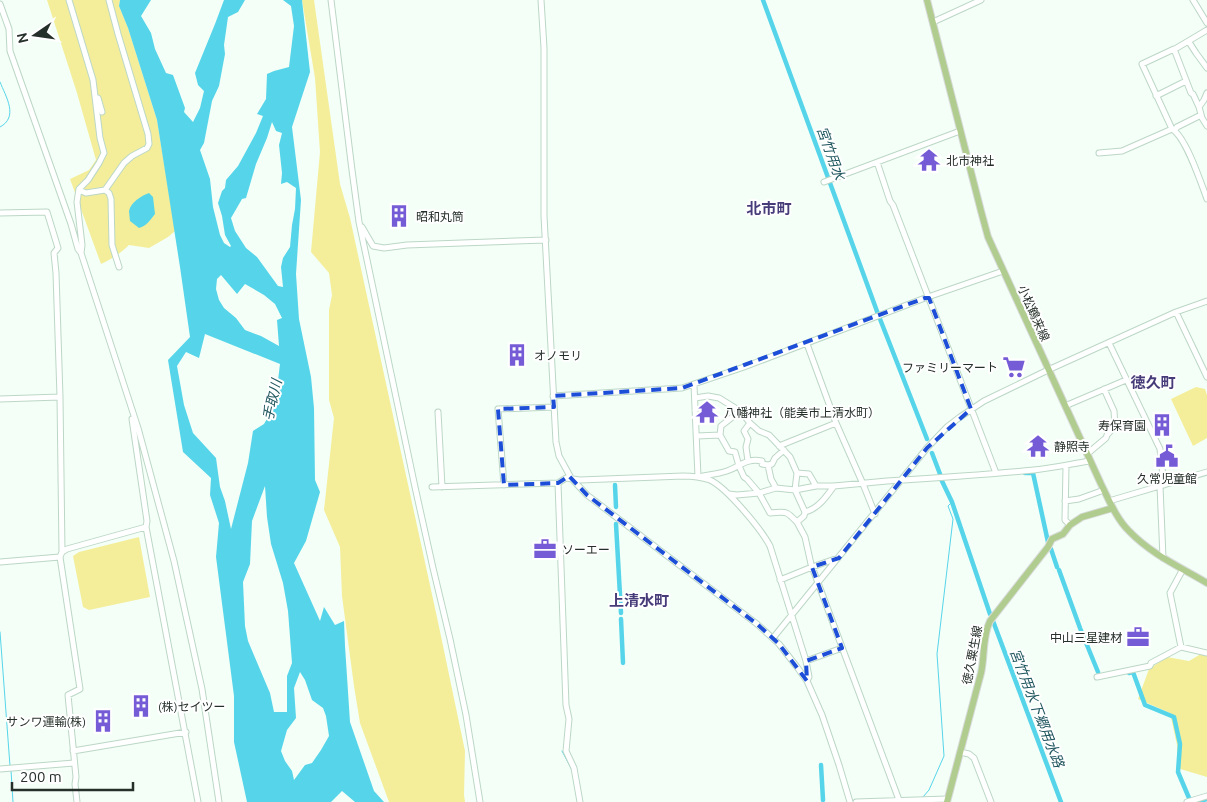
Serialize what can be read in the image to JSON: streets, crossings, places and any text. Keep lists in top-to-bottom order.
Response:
{
  "streets": {
    "main road": ["小松鶴来線", "徳久粟生線"]
  },
  "crossings": [
    ["小松鶴来線", "徳久粟生線"]
  ],
  "districts": ["北市町", "徳久町", "上清水町"],
  "water": ["宮竹用水", "手取川", "宮竹用水下郷用水路"],
  "places": {
    "temple": ["北市神社", "八幡神社（能美市上清水町）", "静照寺"],
    "building": [
      "昭和丸筒",
      "オノモリ",
      "寿保育園",
      "(株)セイツー",
      "サンワ運輸(株)"
    ],
    "supermarket": ["ファミリーマート"],
    "public building": ["久常児童館"],
    "office": ["ソーエー", "中山三星建材"]
  },
  "scale_bar": "200 m",
  "north": "left"
}
